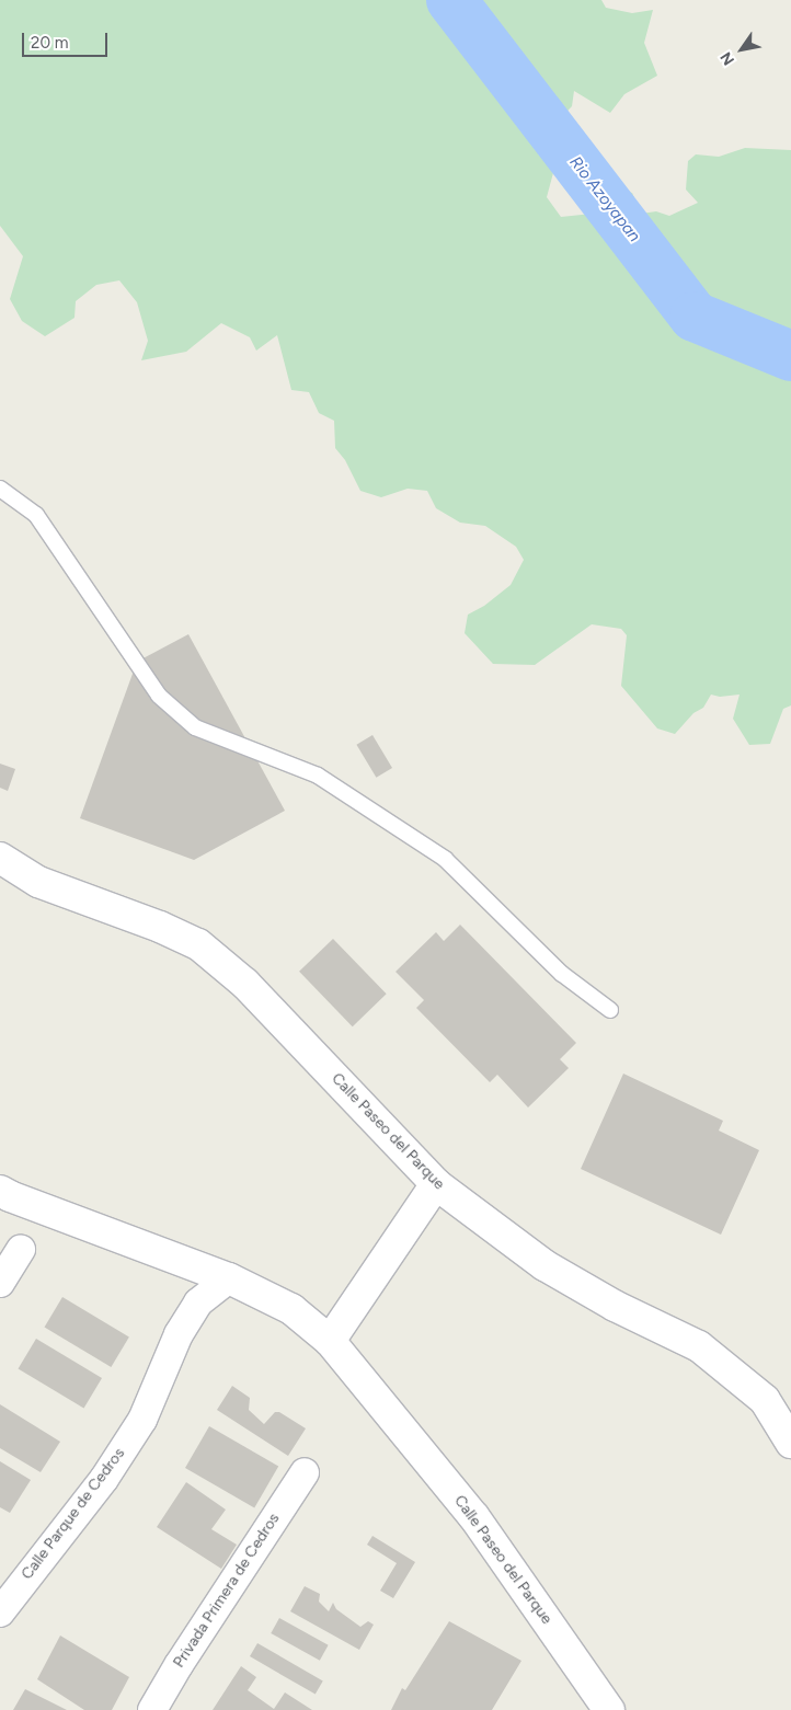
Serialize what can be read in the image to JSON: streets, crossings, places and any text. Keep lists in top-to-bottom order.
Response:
{
  "streets": {
    "street": ["Calle Paseo del Parque", "Calle Parque de Cedros", "Privada Primera de Cedros"]
  },
  "crossings": [
    ["Calle Paseo del Parque", "Calle Parque de Cedros"]
  ],
  "water": ["Rio Azoyapan"],
  "scale_bar": "20 m",
  "north": "bottom left"
}
